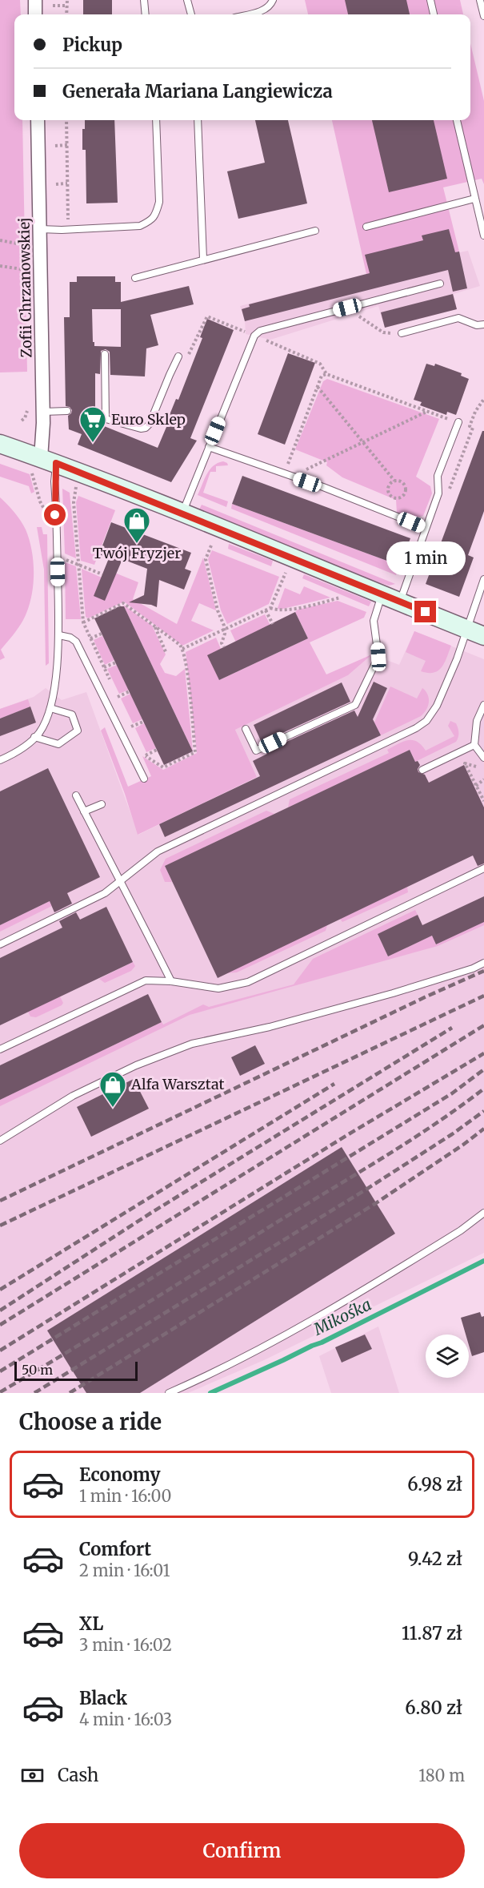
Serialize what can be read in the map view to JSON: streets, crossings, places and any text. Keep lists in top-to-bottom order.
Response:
{
  "streets": {
    "street": ["Zofii Chrzanowskiej"]
  },
  "water": ["Mikośka"],
  "places": {
    "supermarket": ["Euro Sklep"],
    "shop": ["Twój Fryzjer", "Alfa Warsztat"]
  },
  "scale_bar": "50 m",
  "page": {
    "banner": ["Pickup", "Generała Mariana Langiewicza"],
    "bubble": "1 min",
    "scale": "50 m",
    "heading": "Choose a ride",
    "list": [
      {
        "name": "Economy",
        "note": "1 min · 16:00",
        "value": "6.98 zł"
      },
      {
        "name": "Comfort",
        "note": "2 min · 16:01",
        "value": "9.42 zł"
      },
      {
        "name": "XL",
        "note": "3 min · 16:02",
        "value": "11.87 zł"
      },
      {
        "name": "Black",
        "note": "4 min · 16:03",
        "value": "6.80 zł"
      }
    ],
    "pay": ["Cash", "180 m"],
    "buttons": "Confirm"
  }
}
